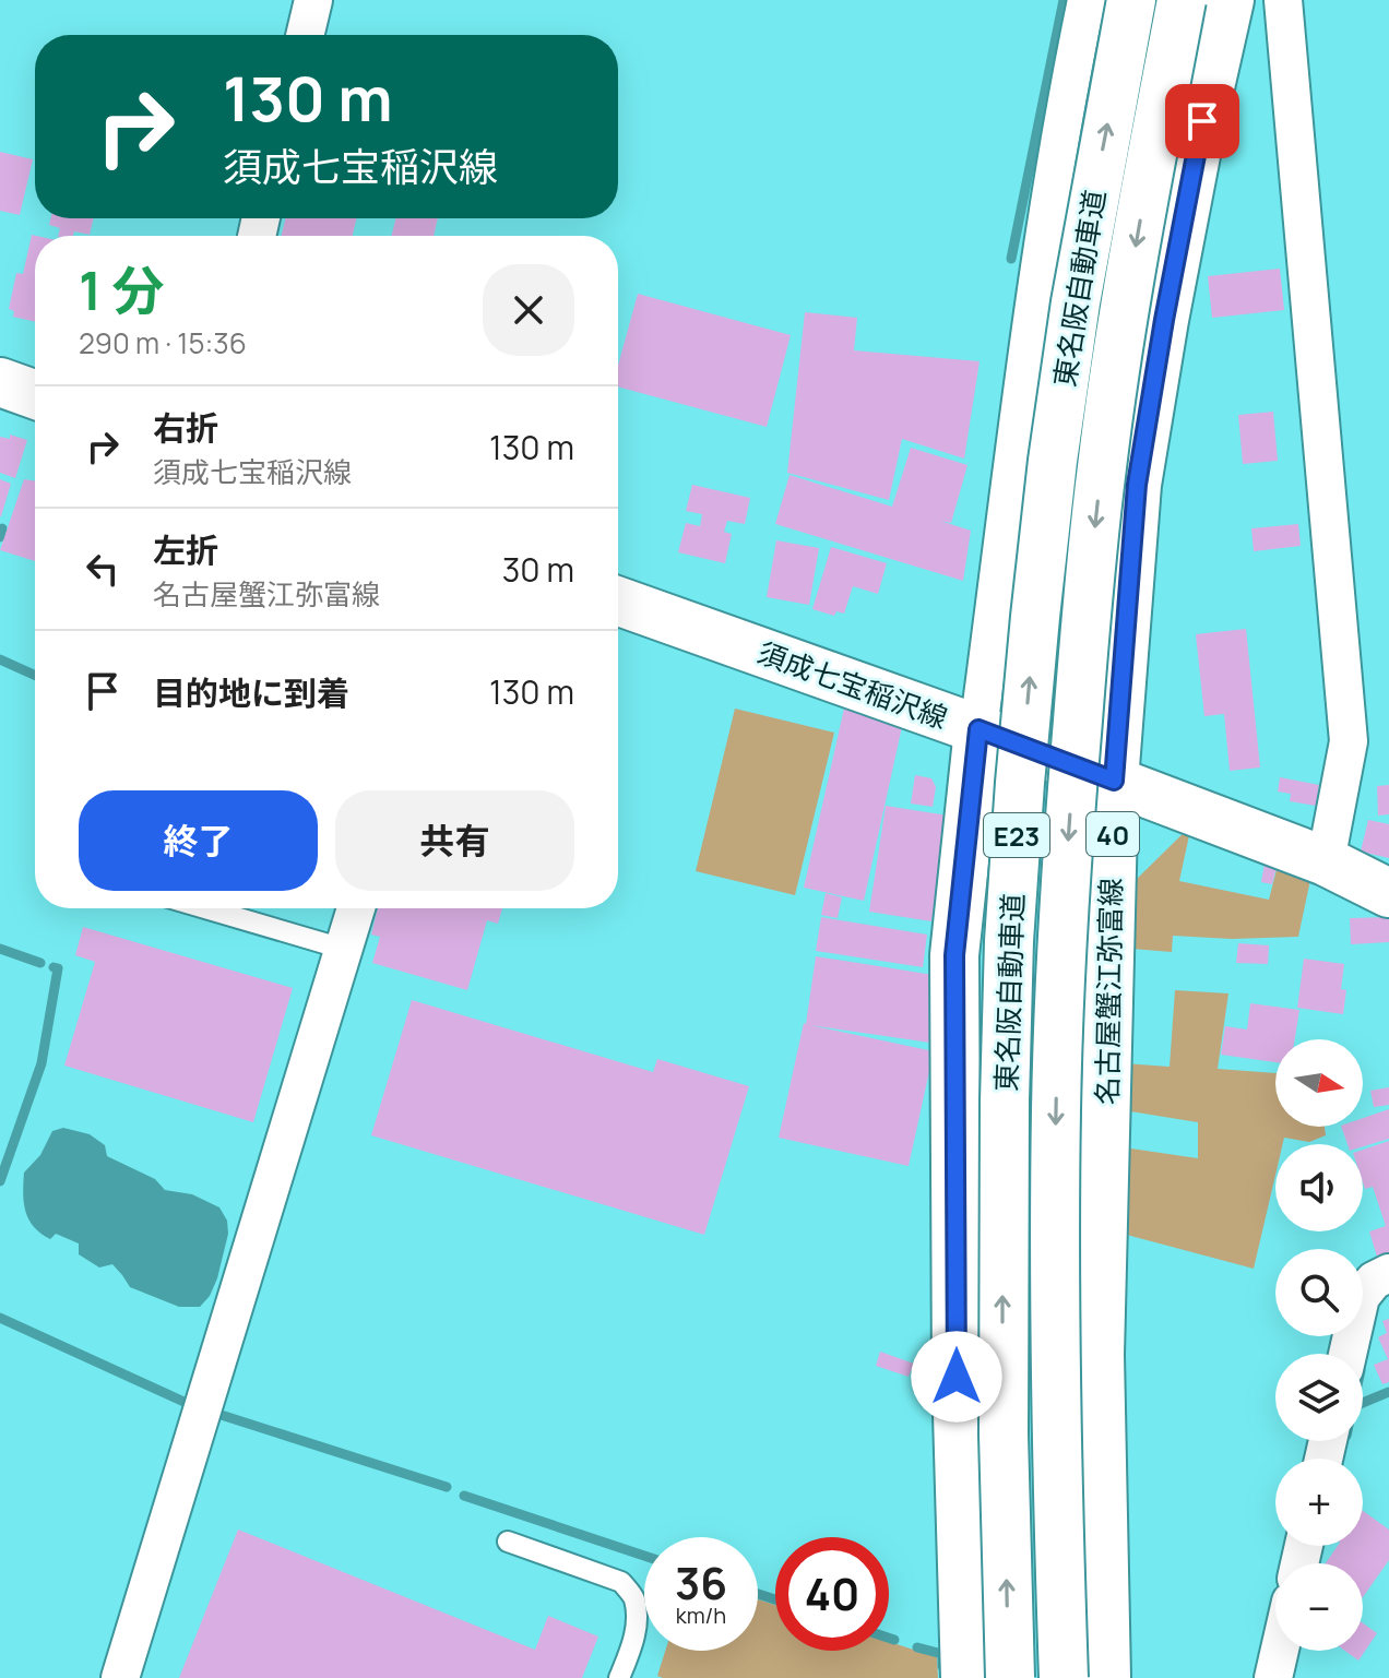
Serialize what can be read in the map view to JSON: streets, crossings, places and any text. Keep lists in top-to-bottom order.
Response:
{
  "streets": {
    "main road": [
      "東名阪自動車道",
      "須成七宝稲沢線",
      "40",
      "E23",
      "名古屋蟹江弥富線"
    ]
  },
  "crossings": [
    ["須成七宝稲沢線", "名古屋蟹江弥富線"]
  ],
  "north": "right",
  "page": {
    "turn": ["130 m", "須成七宝稲沢線"],
    "heading": ["1 分", "290 m · 15:36"],
    "list": [
      {
        "name": "右折",
        "note": "須成七宝稲沢線",
        "value": "130 m"
      },
      {
        "name": "左折",
        "note": "名古屋蟹江弥富線",
        "value": "30 m"
      },
      {
        "name": "目的地に到着",
        "value": "130 m"
      }
    ],
    "buttons": ["終了", "共有"],
    "map_buttons": ["+", "−"],
    "speed": "36 km/h",
    "limit": "40"
  }
}
